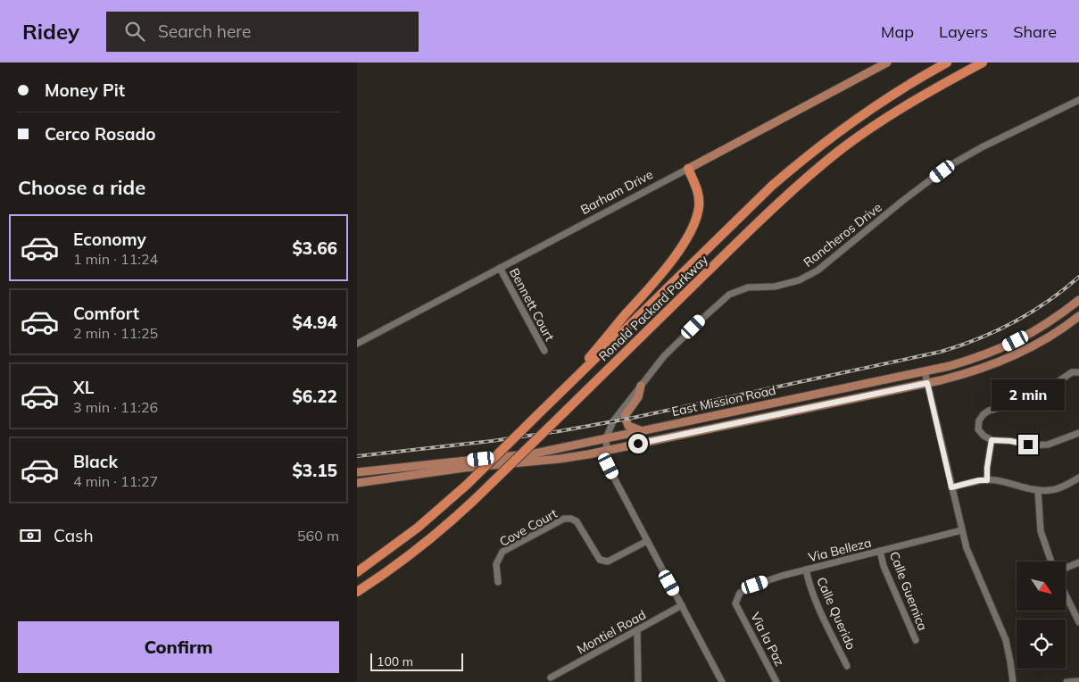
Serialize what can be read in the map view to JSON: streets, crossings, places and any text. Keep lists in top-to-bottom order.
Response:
{
  "streets": {
    "highway": ["Ronald Packard Parkway"],
    "main road": ["Barham Drive", "East Mission Road"],
    "street": [
      "Rancheros Drive",
      "Bennett Court",
      "Cove Court",
      "Via Belleza",
      "Calle Guernica",
      "Calle Querido",
      "Montiel Road",
      "Via la Paz"
    ]
  },
  "crossings": [
    ["Barham Drive", "Bennett Court"],
    ["Rancheros Drive", "East Mission Road"],
    ["Via Belleza", "Calle Guernica"],
    ["Via Belleza", "Calle Querido"],
    ["Via Belleza", "Via la Paz"]
  ],
  "scale_bar": "100 m",
  "north": "bottom right",
  "page": {
    "header": "Ridey",
    "search": "Search here",
    "nav": ["Map", "Layers", "Share"],
    "banner": ["Money Pit", "Cerco Rosado"],
    "heading": "Choose a ride",
    "list": [
      {
        "name": "Economy",
        "note": "1 min · 11:24",
        "value": "$3.66"
      },
      {
        "name": "Comfort",
        "note": "2 min · 11:25",
        "value": "$4.94"
      },
      {
        "name": "XL",
        "note": "3 min · 11:26",
        "value": "$6.22"
      },
      {
        "name": "Black",
        "note": "4 min · 11:27",
        "value": "$3.15"
      }
    ],
    "bubble": "2 min",
    "pay": ["Cash", "560 m"],
    "buttons": "Confirm",
    "scale": "100 m"
  }
}
